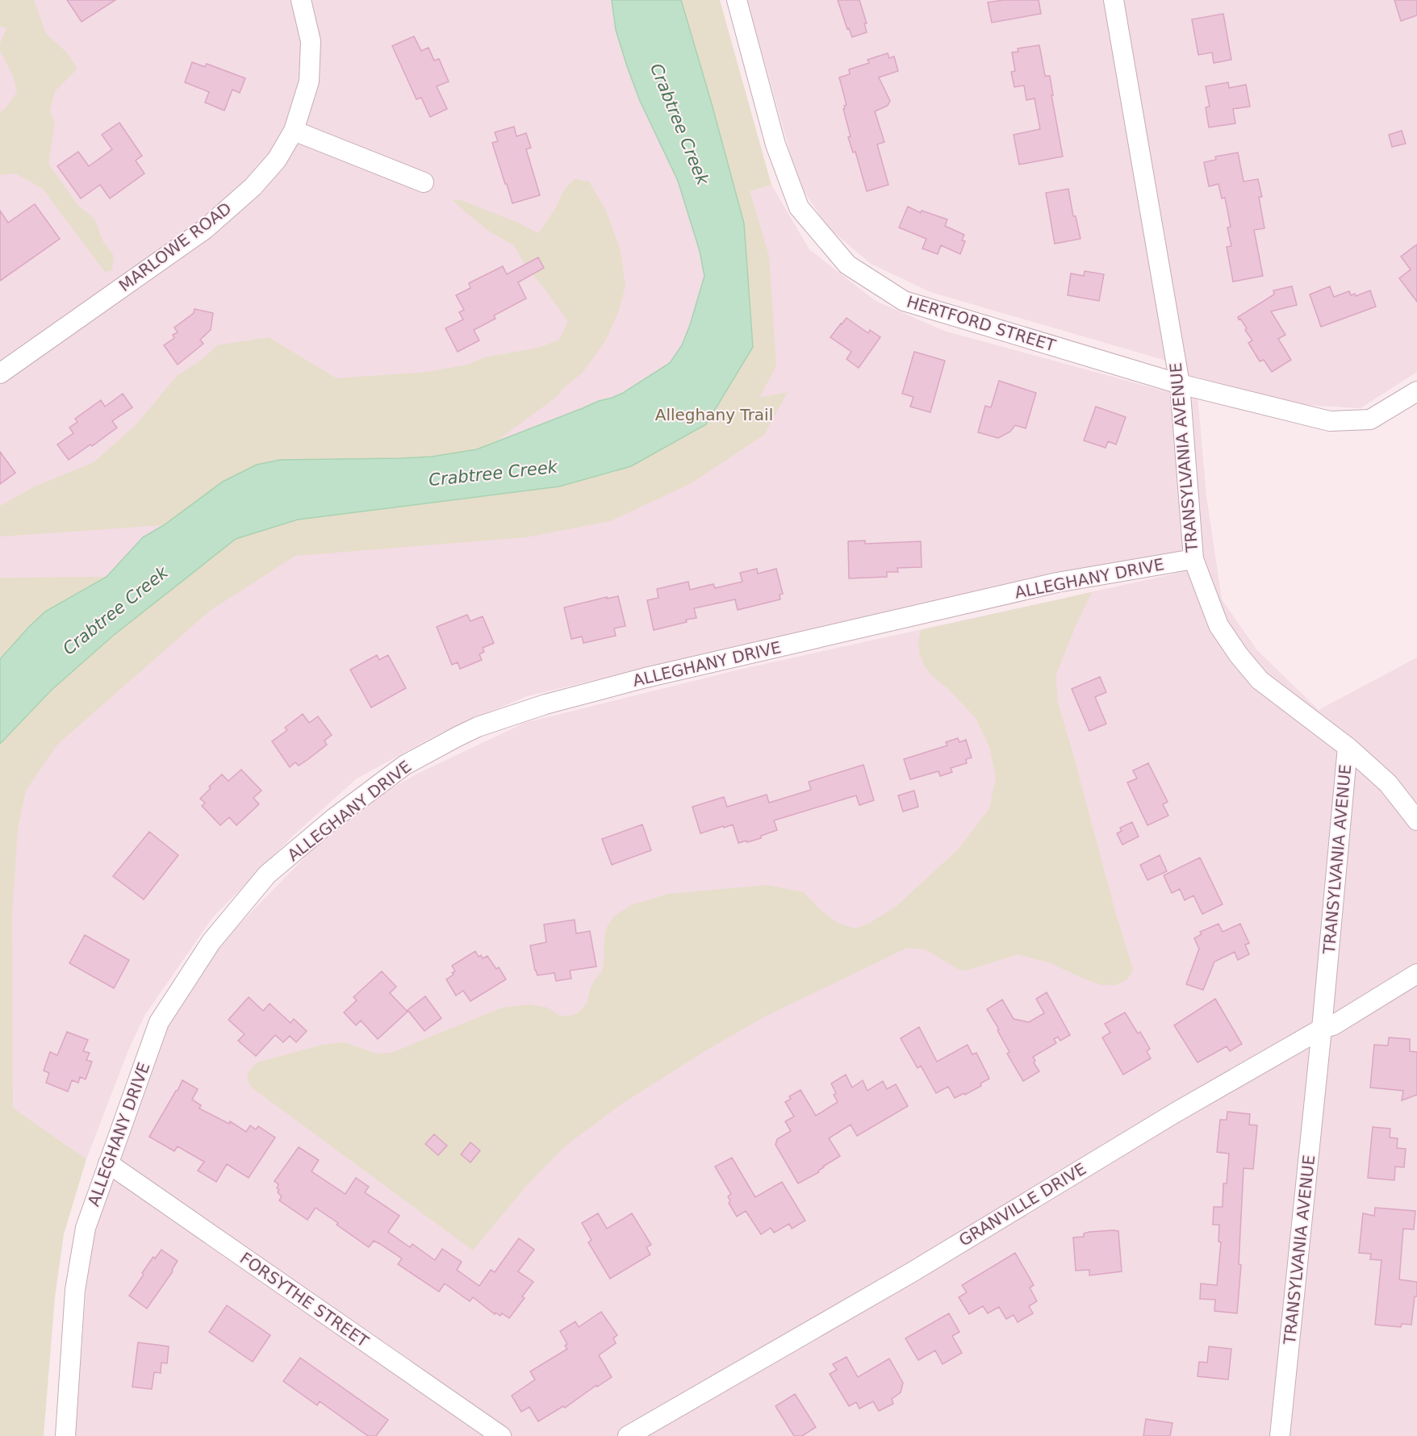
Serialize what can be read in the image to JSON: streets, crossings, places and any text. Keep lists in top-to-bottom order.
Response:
{
  "streets": {
    "street": [
      "MARLOWE ROAD",
      "HERTFORD STREET",
      "TRANSYLVANIA AVENUE",
      "ALLEGHANY DRIVE",
      "GRANVILLE DRIVE",
      "FORSYTHE STREET"
    ]
  },
  "crossings": [
    ["HERTFORD STREET", "TRANSYLVANIA AVENUE"],
    ["TRANSYLVANIA AVENUE", "ALLEGHANY DRIVE"],
    ["TRANSYLVANIA AVENUE", "GRANVILLE DRIVE"],
    ["ALLEGHANY DRIVE", "FORSYTHE STREET"]
  ],
  "water": ["Crabtree Creek"],
  "parks": ["Alleghany Trail"]
}
